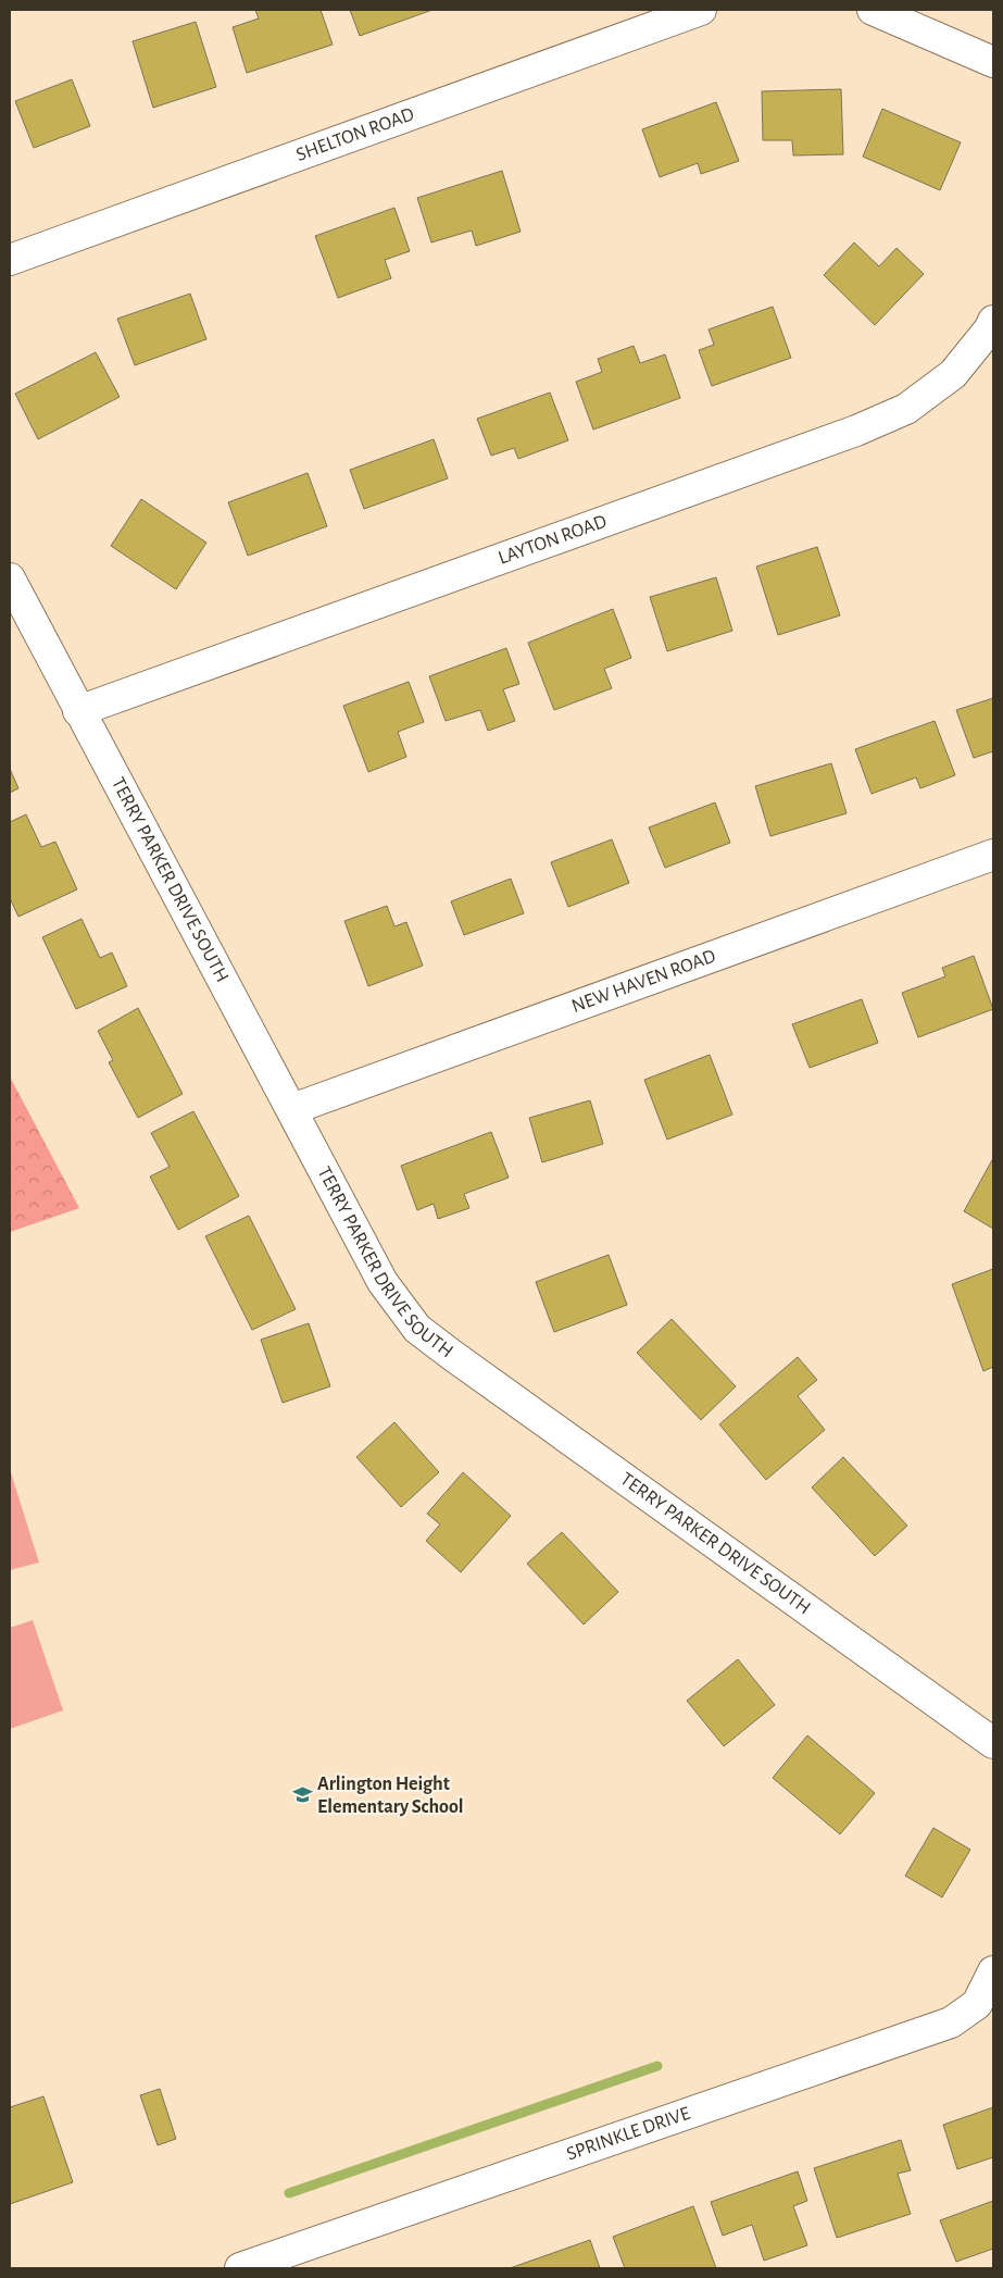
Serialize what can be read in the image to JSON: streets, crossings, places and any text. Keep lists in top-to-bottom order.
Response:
{
  "streets": {
    "street": [
      "SHELTON ROAD",
      "LAYTON ROAD",
      "TERRY PARKER DRIVE SOUTH",
      "NEW HAVEN ROAD",
      "SPRINKLE DRIVE"
    ]
  },
  "crossings": [
    ["LAYTON ROAD", "TERRY PARKER DRIVE SOUTH"],
    ["TERRY PARKER DRIVE SOUTH", "NEW HAVEN ROAD"]
  ],
  "places": {
    "school or university": ["Arlington Height Elementary School"]
  }
}
